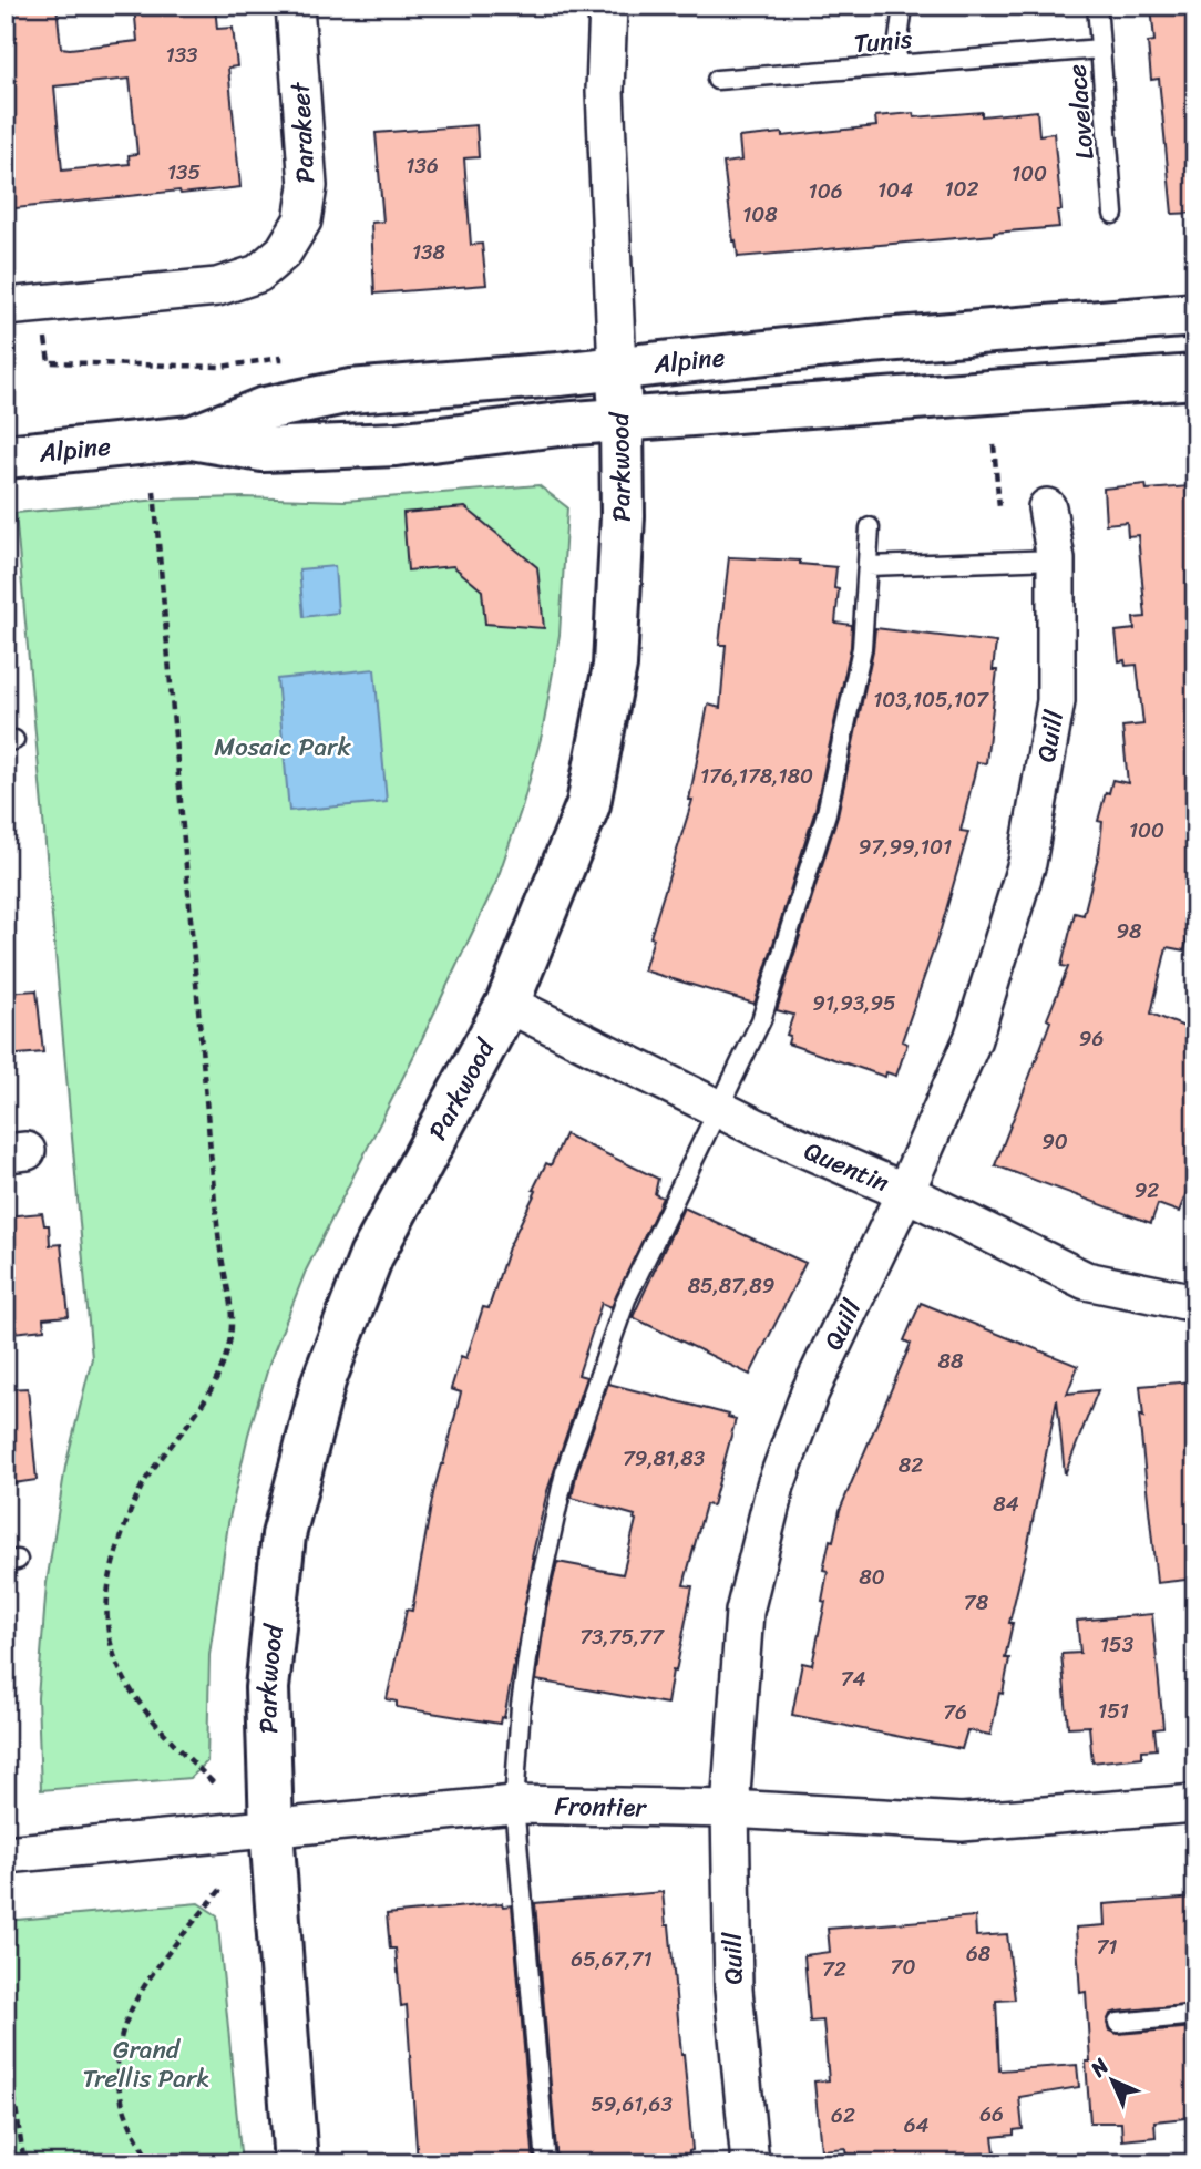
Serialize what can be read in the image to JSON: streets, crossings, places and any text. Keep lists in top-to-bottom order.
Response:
{
  "streets": {
    "street": [
      "Parakeet",
      "Alpine",
      "Parkwood",
      "Quill",
      "Quentin",
      "Frontier"
    ],
    "lane": ["Tunis", "Lovelace"]
  },
  "crossings": [
    ["Tunis", "Lovelace"],
    ["Alpine", "Parkwood"],
    ["Parkwood", "Quentin"],
    ["Parkwood", "Frontier"],
    ["Quill", "Quentin"],
    ["Quill", "Frontier"]
  ],
  "parks": ["Mosaic Park", "Grand Trellis Park"],
  "house_numbers": [
    "133",
    "136",
    "135",
    "100",
    "102",
    "104",
    "106",
    "108",
    "138",
    "103,105,107",
    "176,178,180",
    "100",
    "97,99,101",
    "98",
    "91,93,95",
    "96",
    "90",
    "92",
    "85,87,89",
    "88",
    "79,81,83",
    "82",
    "84",
    "80",
    "78",
    "73,75,77",
    "153",
    "74",
    "151",
    "76",
    "71",
    "68",
    "65,67,71",
    "70",
    "72",
    "59,61,63",
    "66",
    "62",
    "64"
  ],
  "north": "top left"
}
